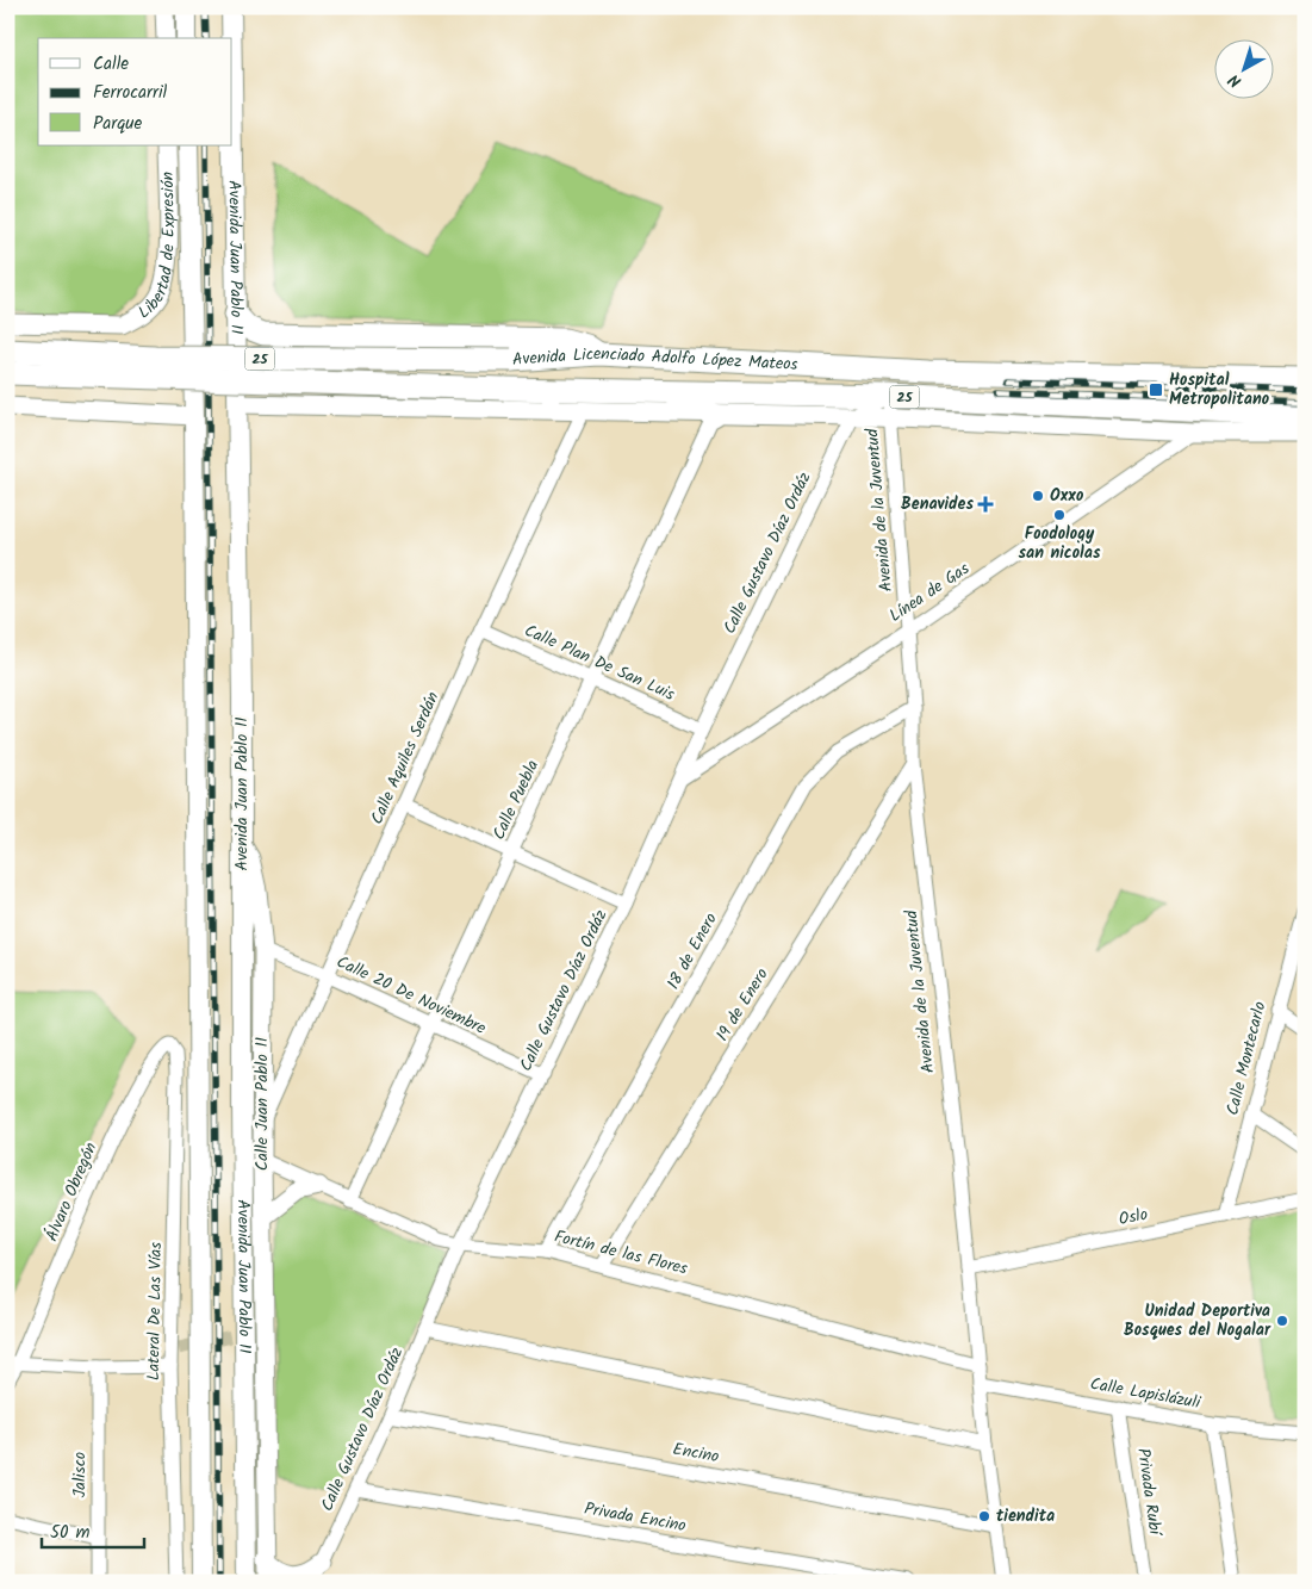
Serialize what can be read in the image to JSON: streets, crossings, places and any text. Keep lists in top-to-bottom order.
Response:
{
  "streets": {
    "main road": ["Avenida Juan Pablo II", "25", "Avenida Licenciado Adolfo López Mateos"],
    "street": [
      "Libertad de Expresión",
      "Avenida de la Juventud",
      "Calle Gustavo Díaz Ordáz",
      "Línea de Gas",
      "Calle Plan De San Luis",
      "Calle Aquiles Serdán",
      "Calle Puebla",
      "18 de Enero",
      "Calle 20 De Noviembre",
      "19 de Enero",
      "Calle Montecarlo",
      "Calle Juan Pablo II",
      "Álvaro Obregón",
      "Oslo",
      "Fortín de las Flores",
      "Lateral De Las Vías",
      "Calle Lapislázuli",
      "Encino",
      "Jalisco",
      "Privada Rubí",
      "Privada Encino"
    ]
  },
  "crossings": [
    ["Avenida Juan Pablo II", "Calle Juan Pablo II"],
    ["Avenida Licenciado Adolfo López Mateos", "Avenida de la Juventud"],
    ["Avenida de la Juventud", "Línea de Gas"],
    ["Avenida de la Juventud", "18 de Enero"],
    ["Avenida de la Juventud", "19 de Enero"],
    ["Avenida de la Juventud", "Oslo"],
    ["Avenida de la Juventud", "Fortín de las Flores"],
    ["Avenida de la Juventud", "Calle Lapislázuli"],
    ["Avenida de la Juventud", "Encino"],
    ["Calle Gustavo Díaz Ordáz", "Línea de Gas"],
    ["Calle Gustavo Díaz Ordáz", "Calle Plan De San Luis"],
    ["Calle Gustavo Díaz Ordáz", "Calle 20 De Noviembre"],
    ["Calle Gustavo Díaz Ordáz", "Fortín de las Flores"],
    ["Calle Gustavo Díaz Ordáz", "Encino"],
    ["Calle Gustavo Díaz Ordáz", "Privada Encino"],
    ["Calle Plan De San Luis", "Calle Aquiles Serdán"],
    ["Calle Plan De San Luis", "Calle Puebla"],
    ["Calle Aquiles Serdán", "Calle 20 De Noviembre"],
    ["Calle Aquiles Serdán", "Calle Juan Pablo II"],
    ["Calle Puebla", "Calle 20 De Noviembre"],
    ["Calle Puebla", "Fortín de las Flores"],
    ["18 de Enero", "Fortín de las Flores"],
    ["Calle 20 De Noviembre", "Calle Juan Pablo II"],
    ["19 de Enero", "Fortín de las Flores"],
    ["Calle Montecarlo", "Oslo"],
    ["Calle Juan Pablo II", "Fortín de las Flores"],
    ["Álvaro Obregón", "Lateral De Las Vías"],
    ["Calle Lapislázuli", "Privada Rubí"]
  ],
  "places": {
    "transit": ["Hospital Metropolitano"],
    "other": [
      "Oxxo",
      "Foodology san nicolas",
      "Unidad Deportiva Bosques del Nogalar",
      "tiendita"
    ],
    "health": ["Benavides"]
  },
  "legend": ["Calle", "Ferrocarril", "Parque"],
  "scale_bar": "50 m",
  "north": "bottom left"
}
